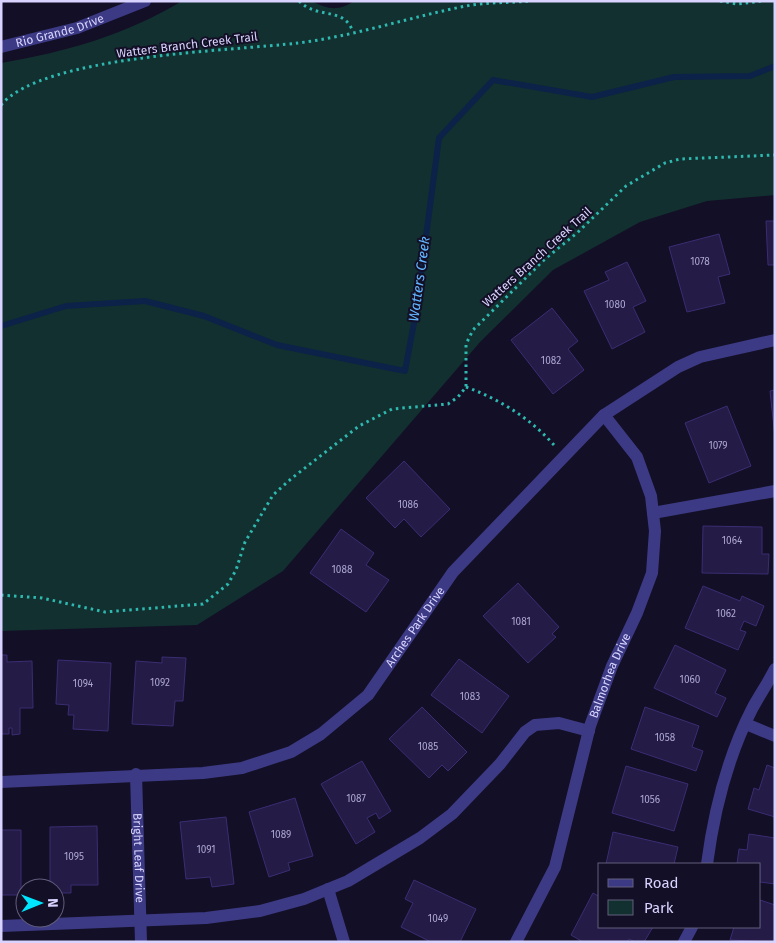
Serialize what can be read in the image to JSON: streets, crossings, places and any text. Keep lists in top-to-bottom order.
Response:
{
  "streets": {
    "street": [
      "Rio Grande Drive",
      "Arches Park Drive",
      "Balmorhea Drive",
      "Bright Leaf Drive"
    ],
    "path": ["Watters Branch Creek Trail"]
  },
  "crossings": [
    ["Arches Park Drive", "Balmorhea Drive"],
    ["Arches Park Drive", "Bright Leaf Drive"]
  ],
  "water": ["Watters Creek"],
  "house_numbers": [
    "1078",
    "1080",
    "1082",
    "1079",
    "1086",
    "1064",
    "1088",
    "1062",
    "1081",
    "1060",
    "1092",
    "1094",
    "1083",
    "1058",
    "1085",
    "1087",
    "1056",
    "1089",
    "1091",
    "1095",
    "1049"
  ],
  "legend": ["Road", "Park"],
  "north": "right"
}
